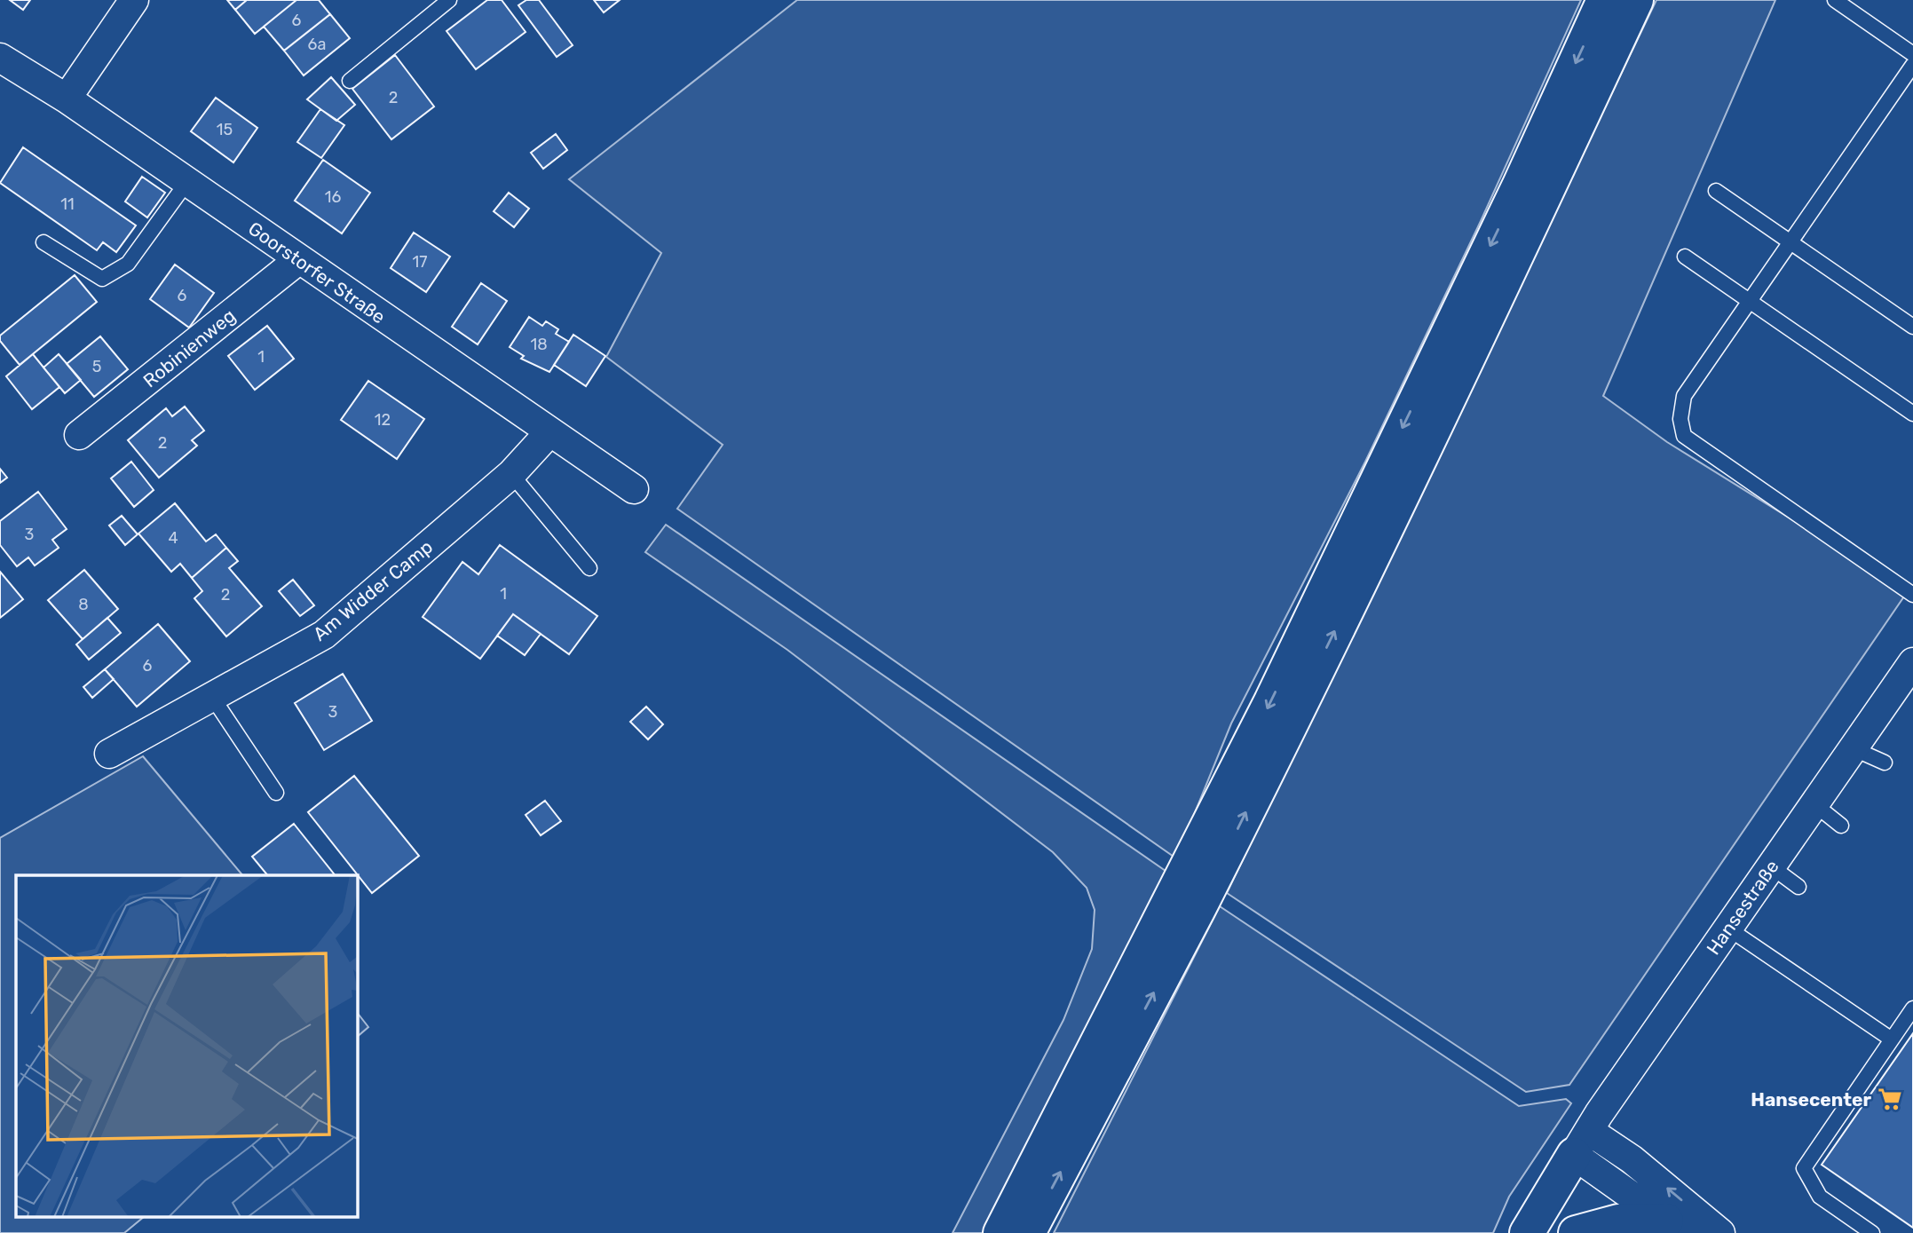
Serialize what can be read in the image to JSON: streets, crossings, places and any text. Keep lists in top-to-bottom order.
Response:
{
  "streets": {
    "street": [
      "Goorstorfer Straße",
      "Robinienweg",
      "Am Widder Camp",
      "Hansestraße"
    ]
  },
  "crossings": [
    ["Goorstorfer Straße", "Robinienweg"],
    ["Goorstorfer Straße", "Am Widder Camp"]
  ],
  "places": {
    "supermarket": ["Hansecenter"]
  },
  "house_numbers": [
    "6",
    "6a",
    "2",
    "15",
    "16",
    "11",
    "17",
    "6",
    "18",
    "1",
    "5",
    "12",
    "2",
    "3",
    "4",
    "1",
    "2",
    "8",
    "6",
    "3"
  ]
}
